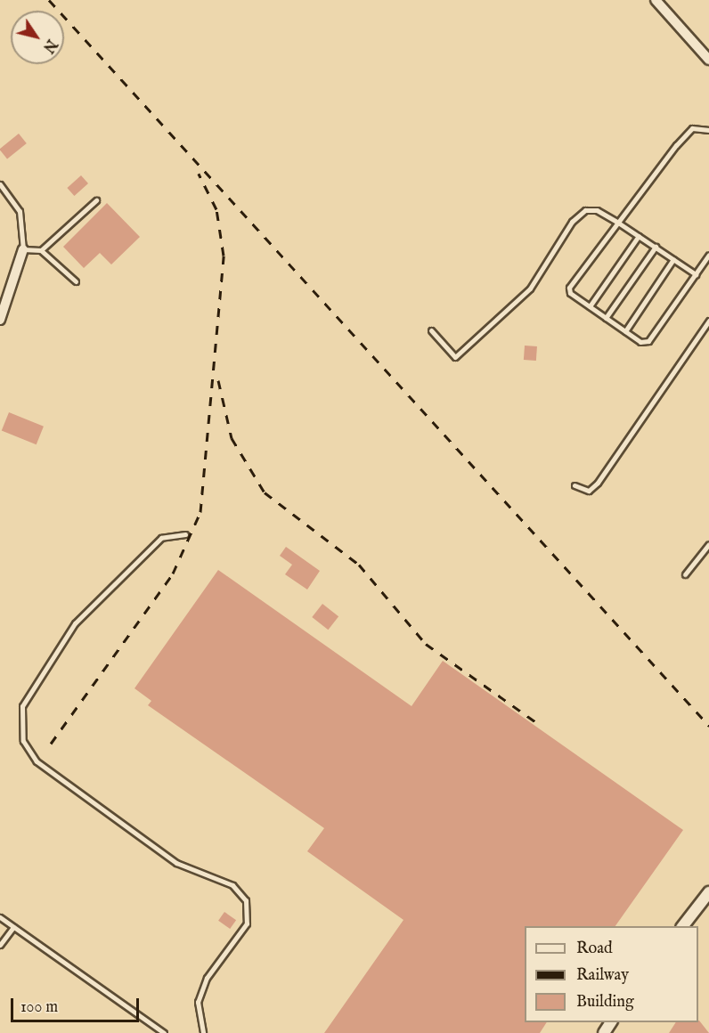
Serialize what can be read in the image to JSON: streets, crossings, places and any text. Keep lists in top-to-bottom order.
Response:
{
  "legend": ["Road", "Railway", "Building"],
  "scale_bar": "100 m",
  "north": "bottom right"
}
